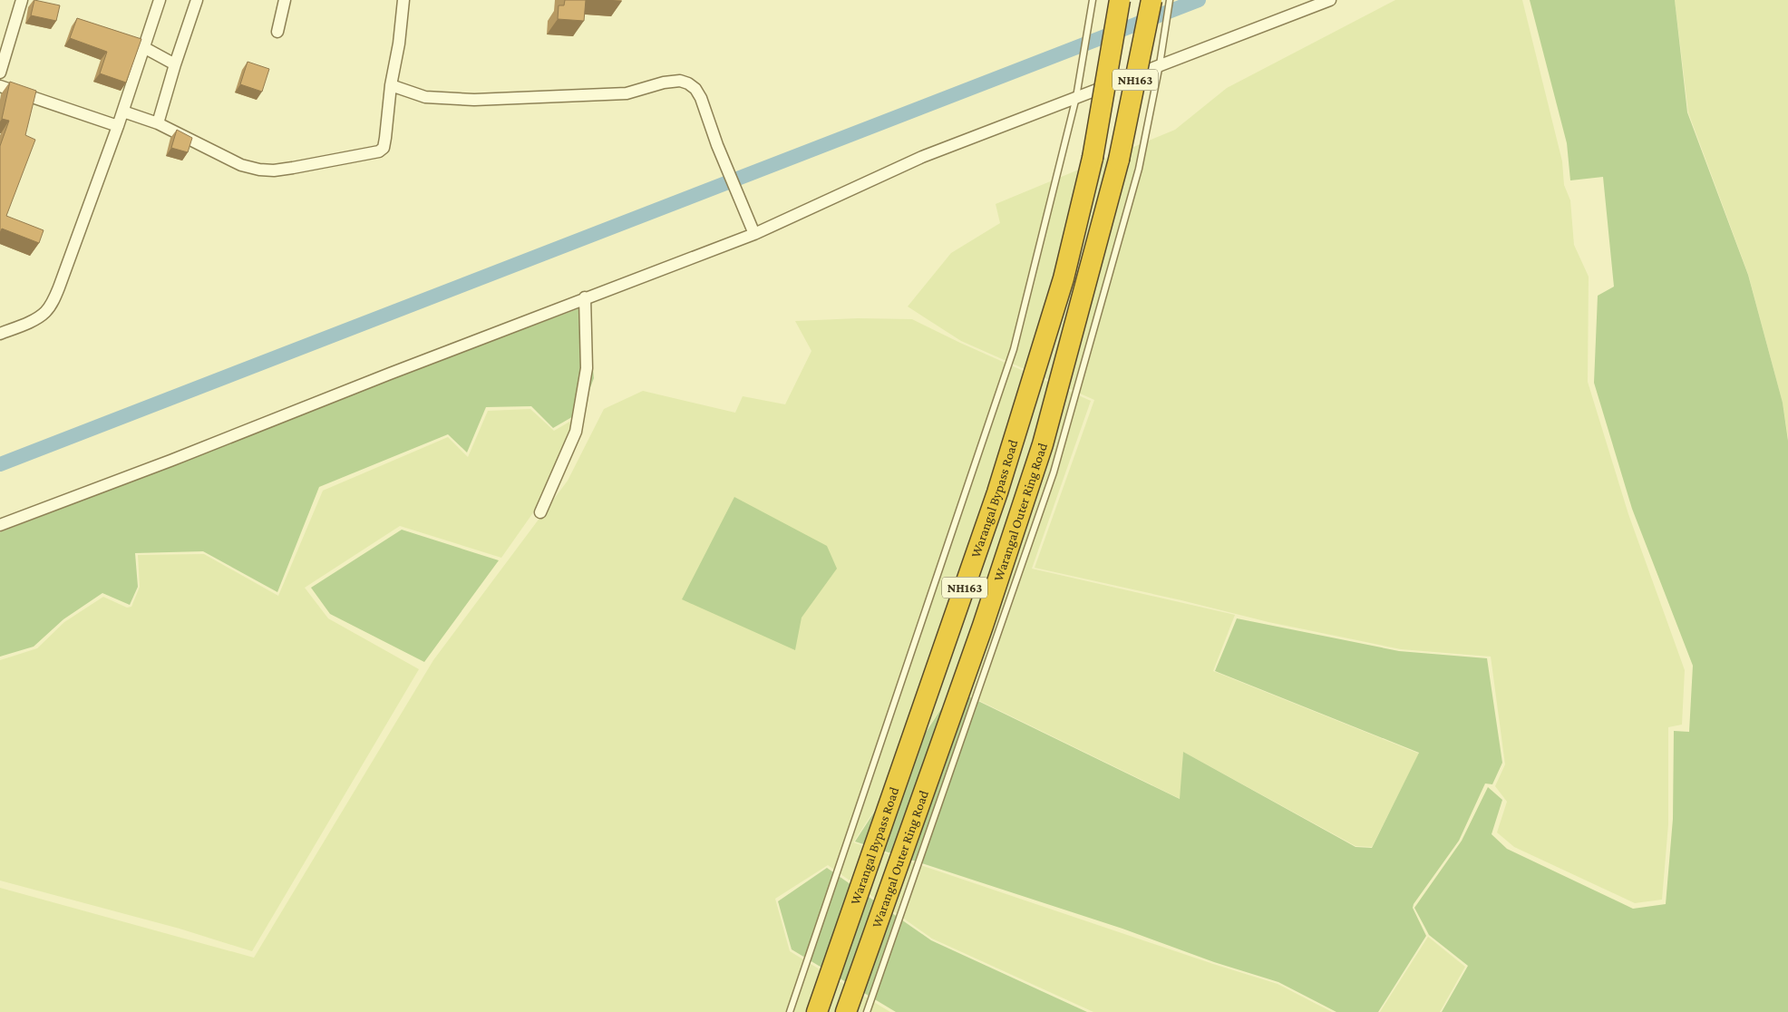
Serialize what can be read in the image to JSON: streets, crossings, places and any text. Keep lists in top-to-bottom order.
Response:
{
  "streets": {
    "highway": ["NH163", "Warangal Bypass Road", "Warangal Outer Ring Road"]
  }
}
